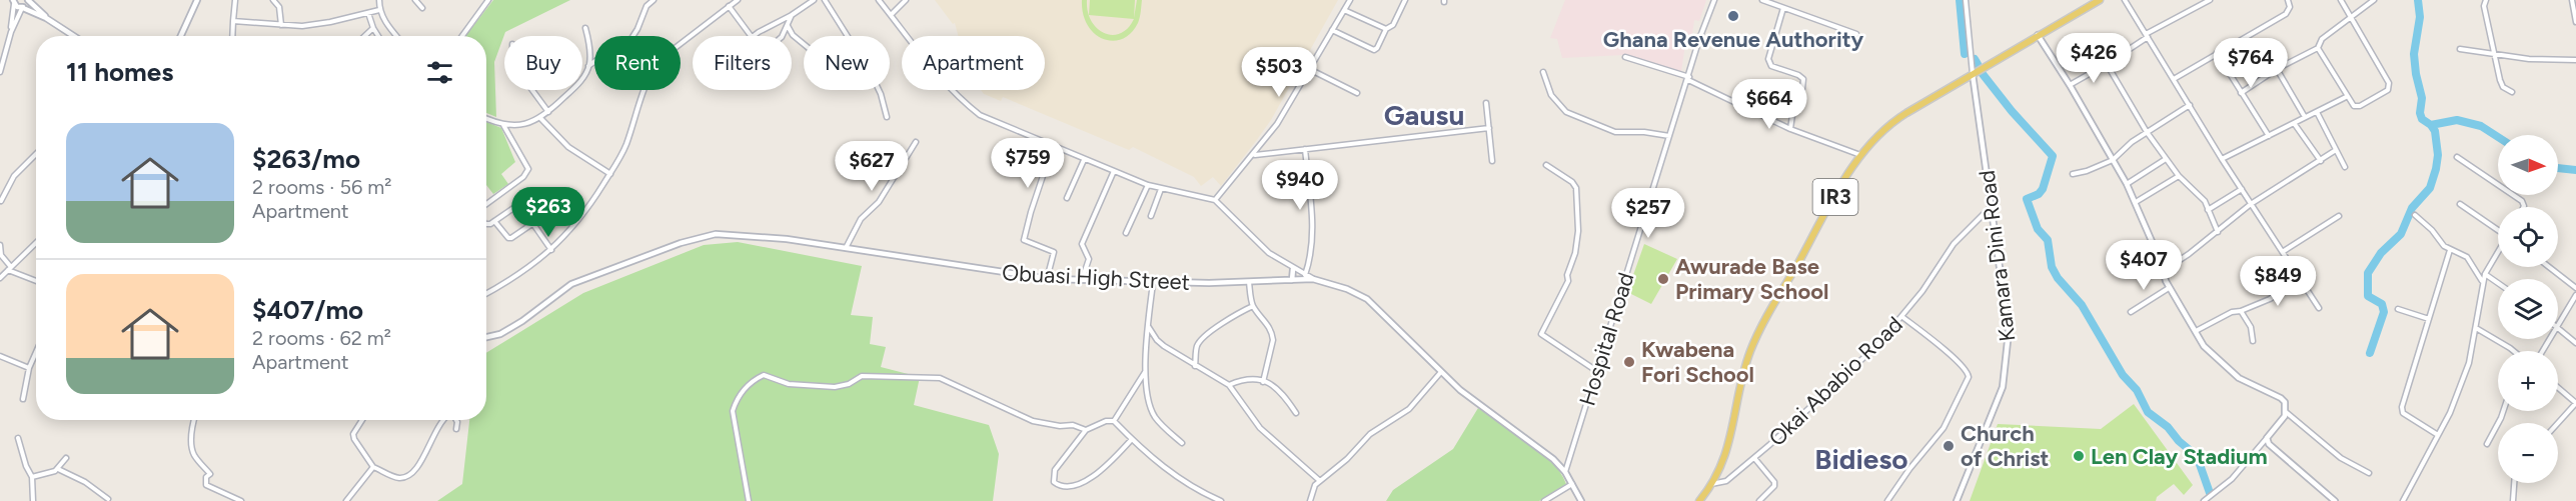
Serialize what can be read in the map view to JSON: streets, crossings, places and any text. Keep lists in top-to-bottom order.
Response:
{
  "streets": {
    "main road": ["IR3"],
    "street": [
      "Kamara Dini Road",
      "Obuasi High Street",
      "Hospital Road",
      "Okai Ababio Road"
    ]
  },
  "crossings": [
    ["IR3", "Kamara Dini Road"],
    ["IR3", "Okai Ababio Road"],
    ["Kamara Dini Road", "Okai Ababio Road"],
    ["Obuasi High Street", "Hospital Road"]
  ],
  "districts": ["Gausu", "Bidieso"],
  "places": [
    "Ghana Revenue Authority",
    "Awurade Base Primary School",
    "Kwabena Fori School",
    "Church of Christ",
    "Len Clay Stadium"
  ],
  "north": "right",
  "page": {
    "price": [
      "$426",
      "$764",
      "$503",
      "$664",
      "$759",
      "$627",
      "$940",
      "$263",
      "$257",
      "$407",
      "$849"
    ],
    "chip": [
      "Buy",
      "Rent",
      "Filters",
      "New",
      "Apartment"
    ],
    "heading": "11 homes",
    "list": [
      {
        "name": "$263/mo",
        "note": "2 rooms · 56 m² · Apartment"
      },
      {
        "name": "$407/mo",
        "note": "2 rooms · 62 m² · Apartment"
      }
    ],
    "map_buttons": ["+", "−"]
  }
}
